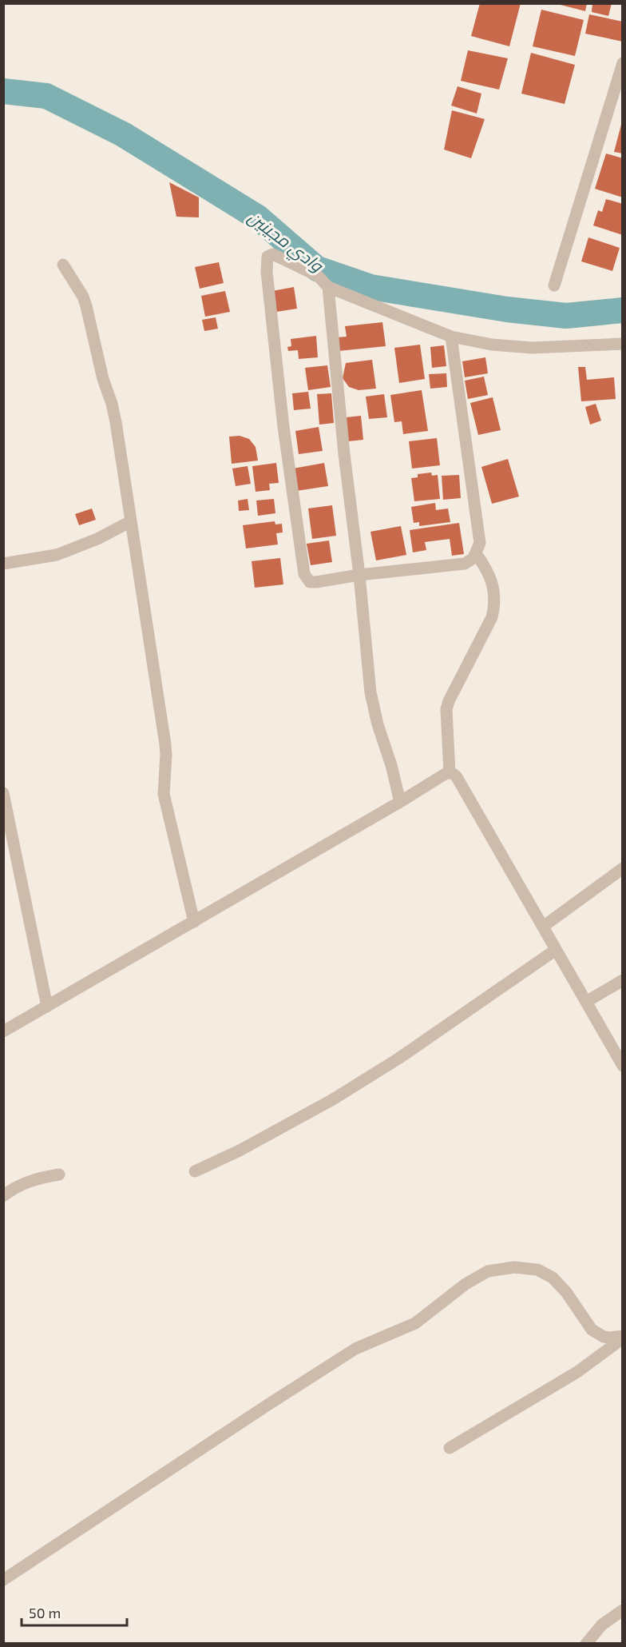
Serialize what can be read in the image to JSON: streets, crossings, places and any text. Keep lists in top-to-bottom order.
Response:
{
  "water": ["وادي مجينين"],
  "scale_bar": "50 m"
}
